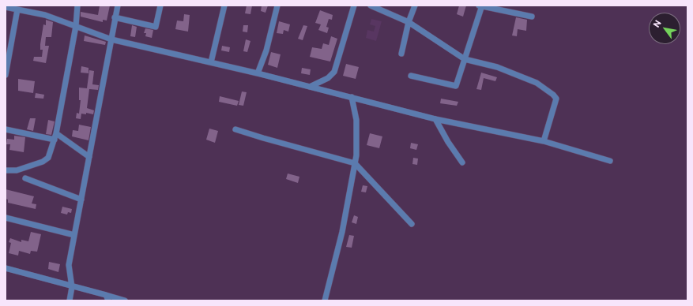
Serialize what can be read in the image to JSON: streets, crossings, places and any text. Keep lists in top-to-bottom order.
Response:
{
  "north": "top left"
}
